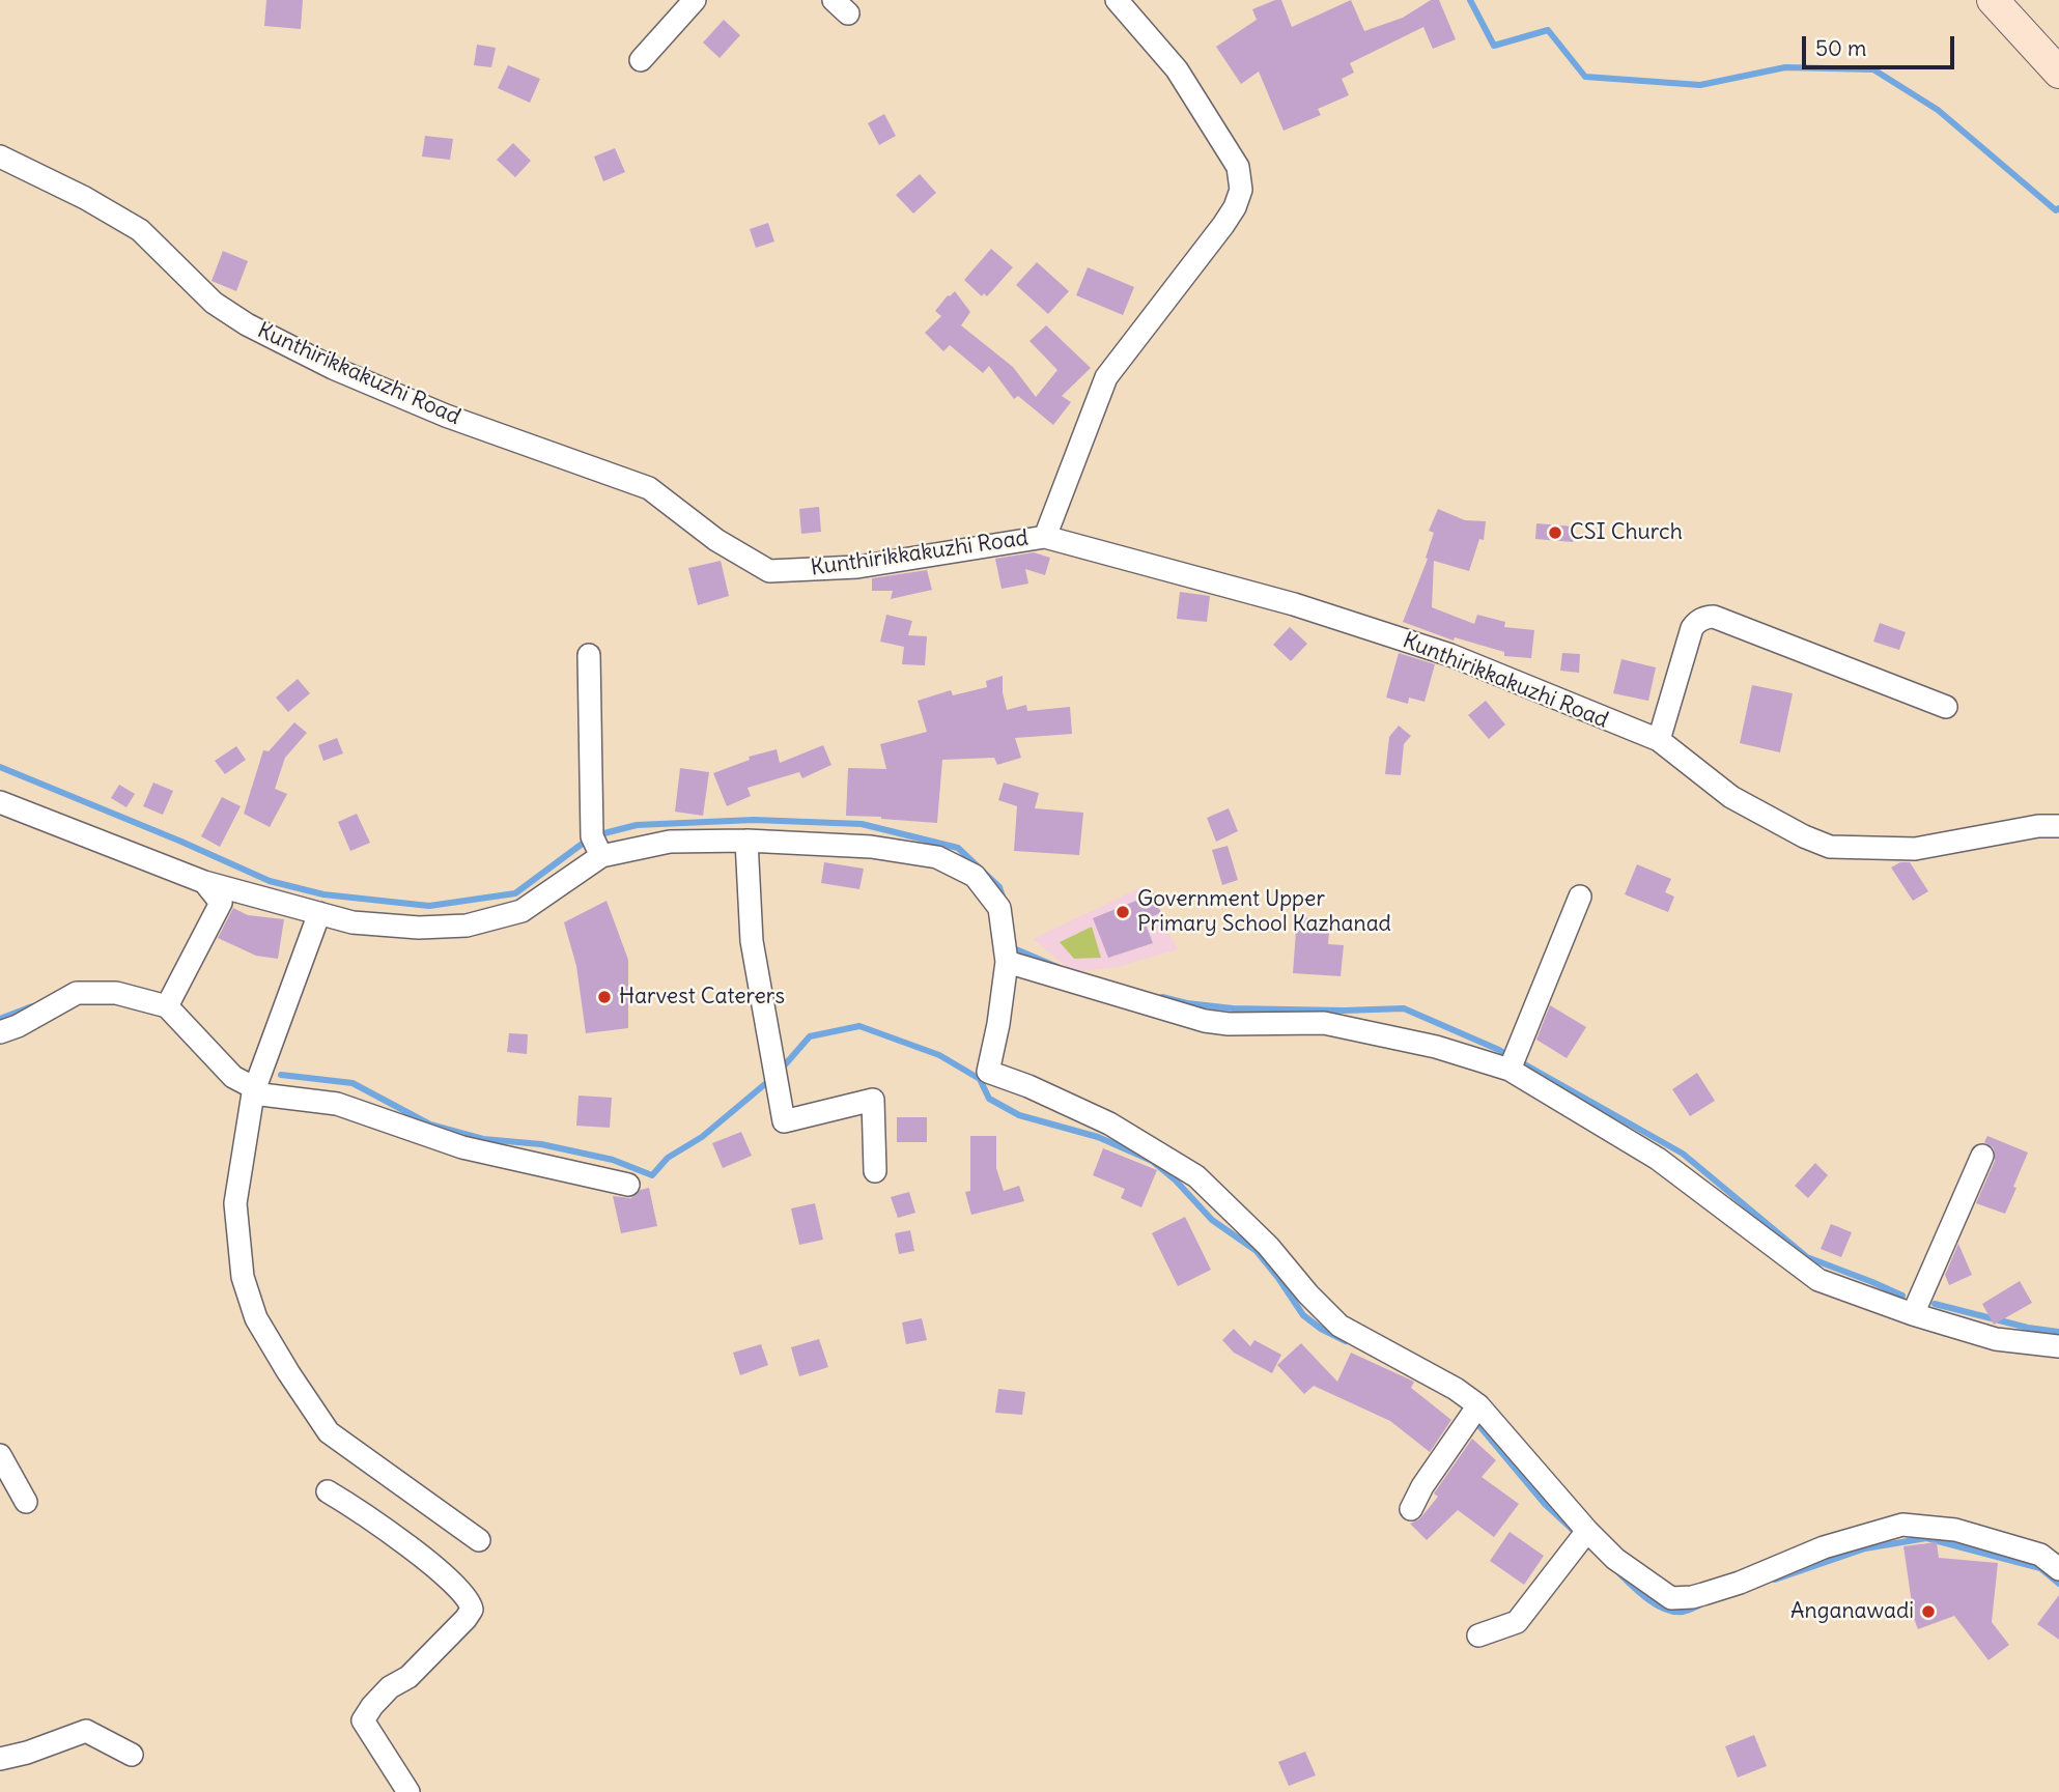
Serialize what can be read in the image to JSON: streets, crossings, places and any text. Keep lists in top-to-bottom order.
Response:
{
  "streets": {
    "street": ["Kunthirikkakuzhi Road"]
  },
  "places": [
    "CSI Church",
    "Government Upper Primary School Kazhanad",
    "Harvest Caterers",
    "Anganawadi"
  ],
  "scale_bar": "50 m"
}
